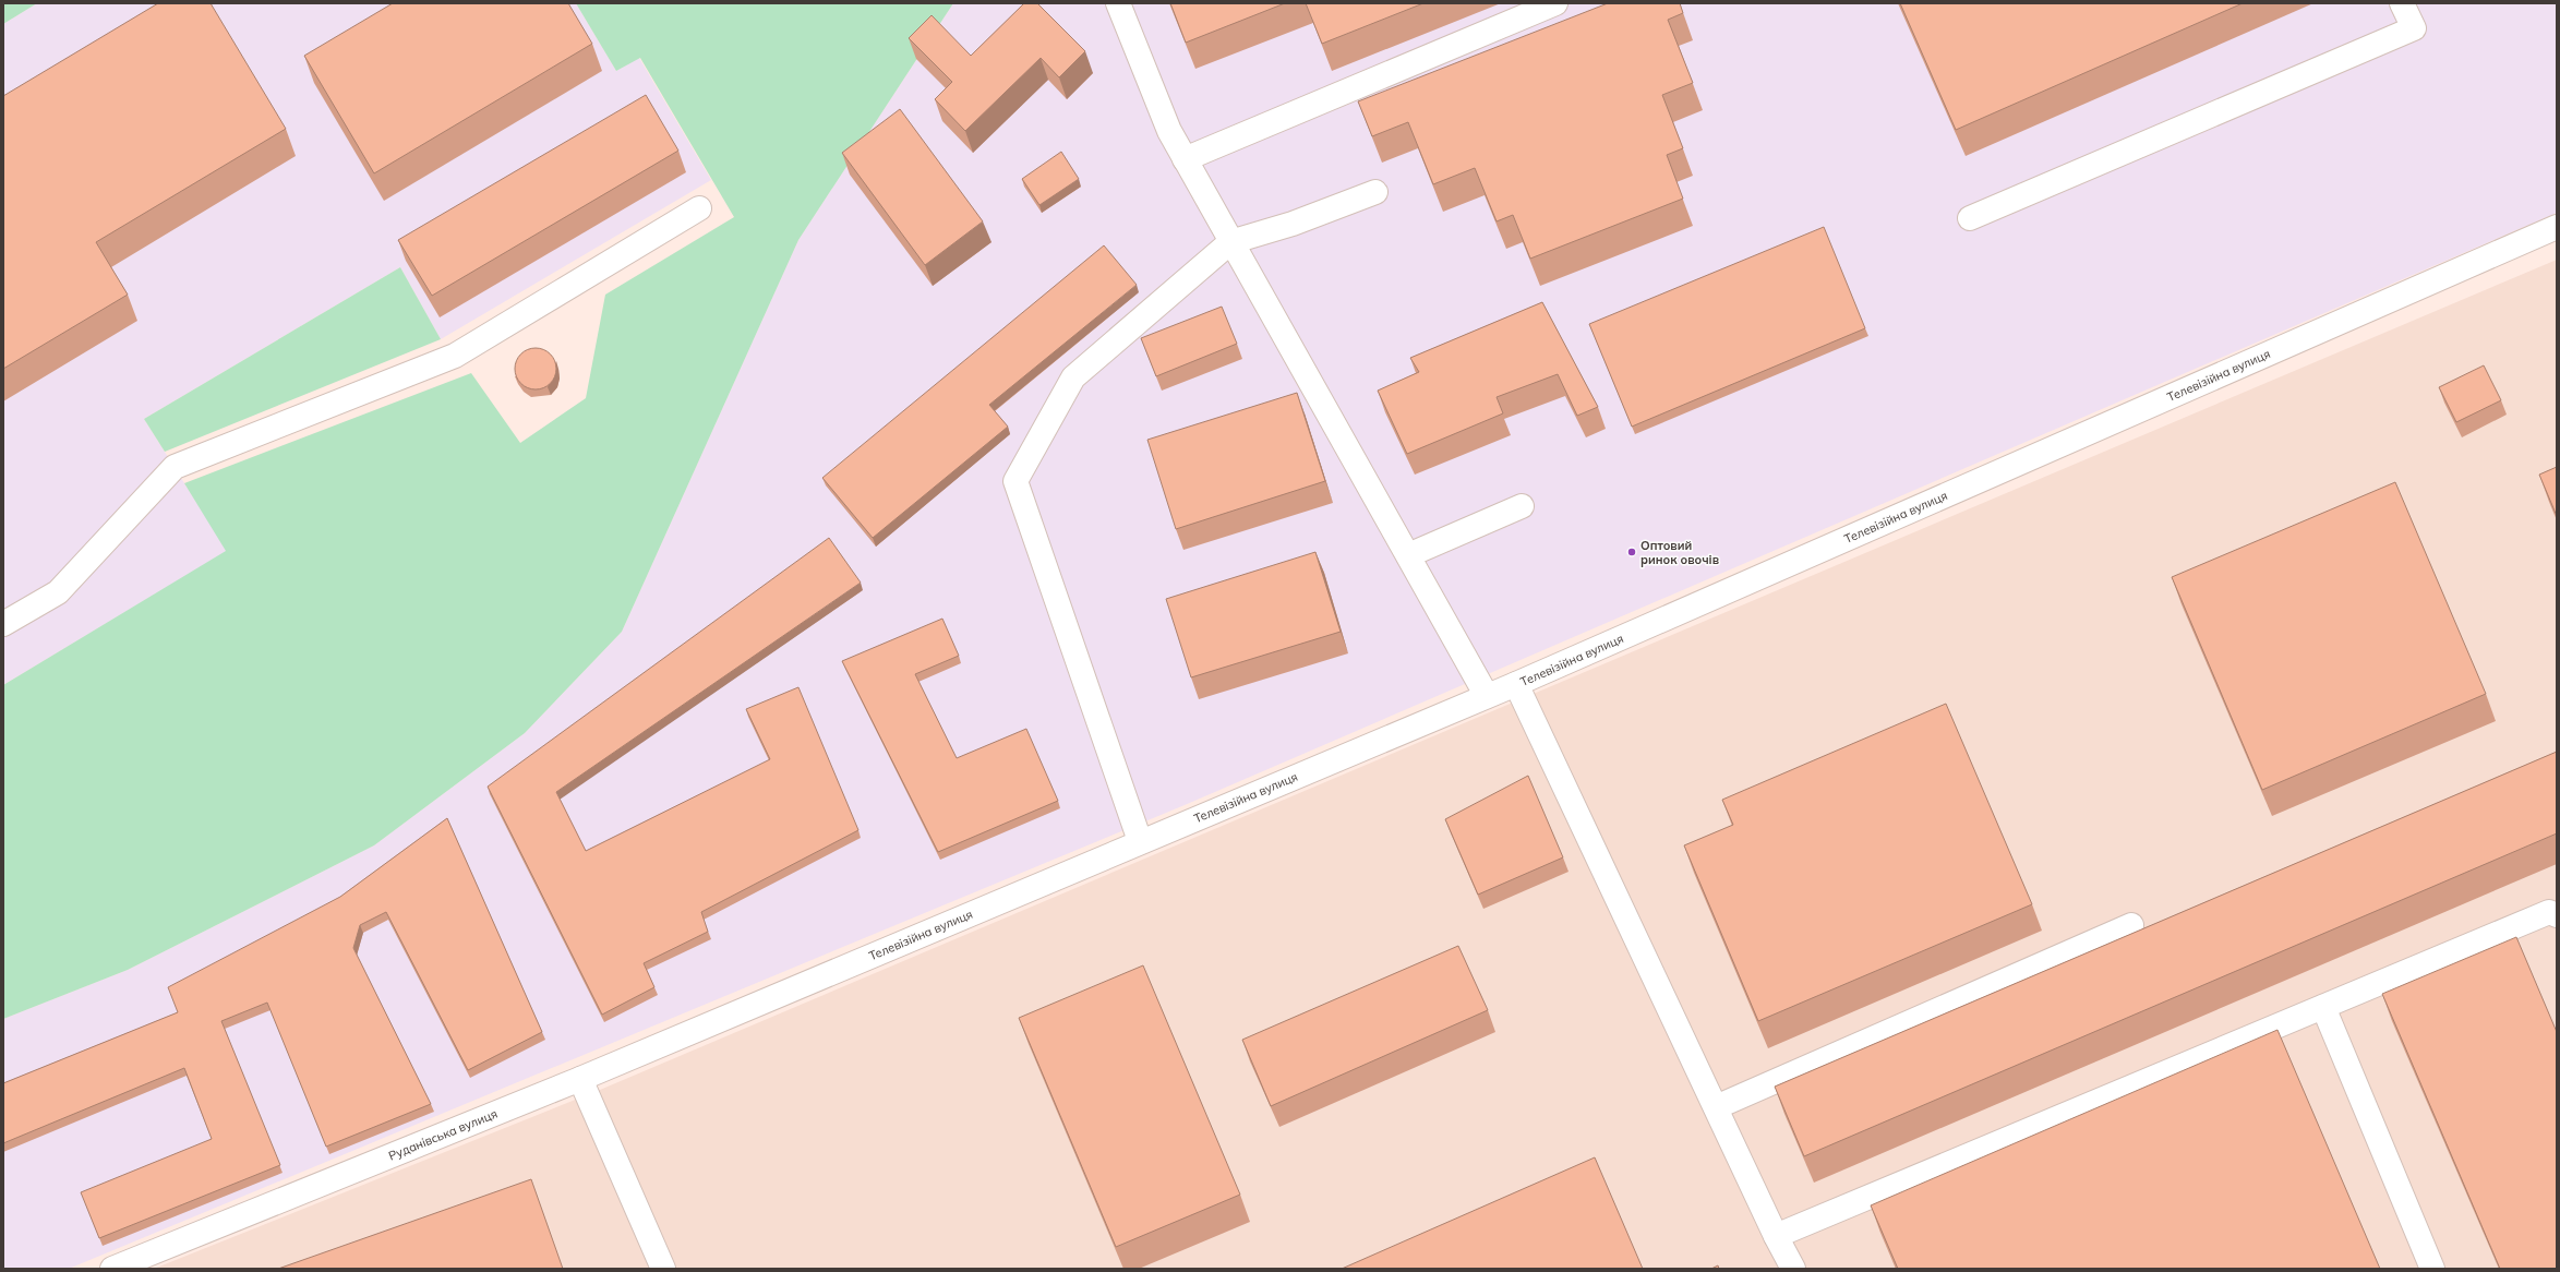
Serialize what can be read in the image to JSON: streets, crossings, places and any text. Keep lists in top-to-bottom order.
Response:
{
  "streets": {
    "street": ["Телевізійна вулиця", "Руданівська вулиця"]
  },
  "crossings": [
    ["Телевізійна вулиця", "Руданівська вулиця"]
  ],
  "places": ["Оптовий ринок овочів"]
}
